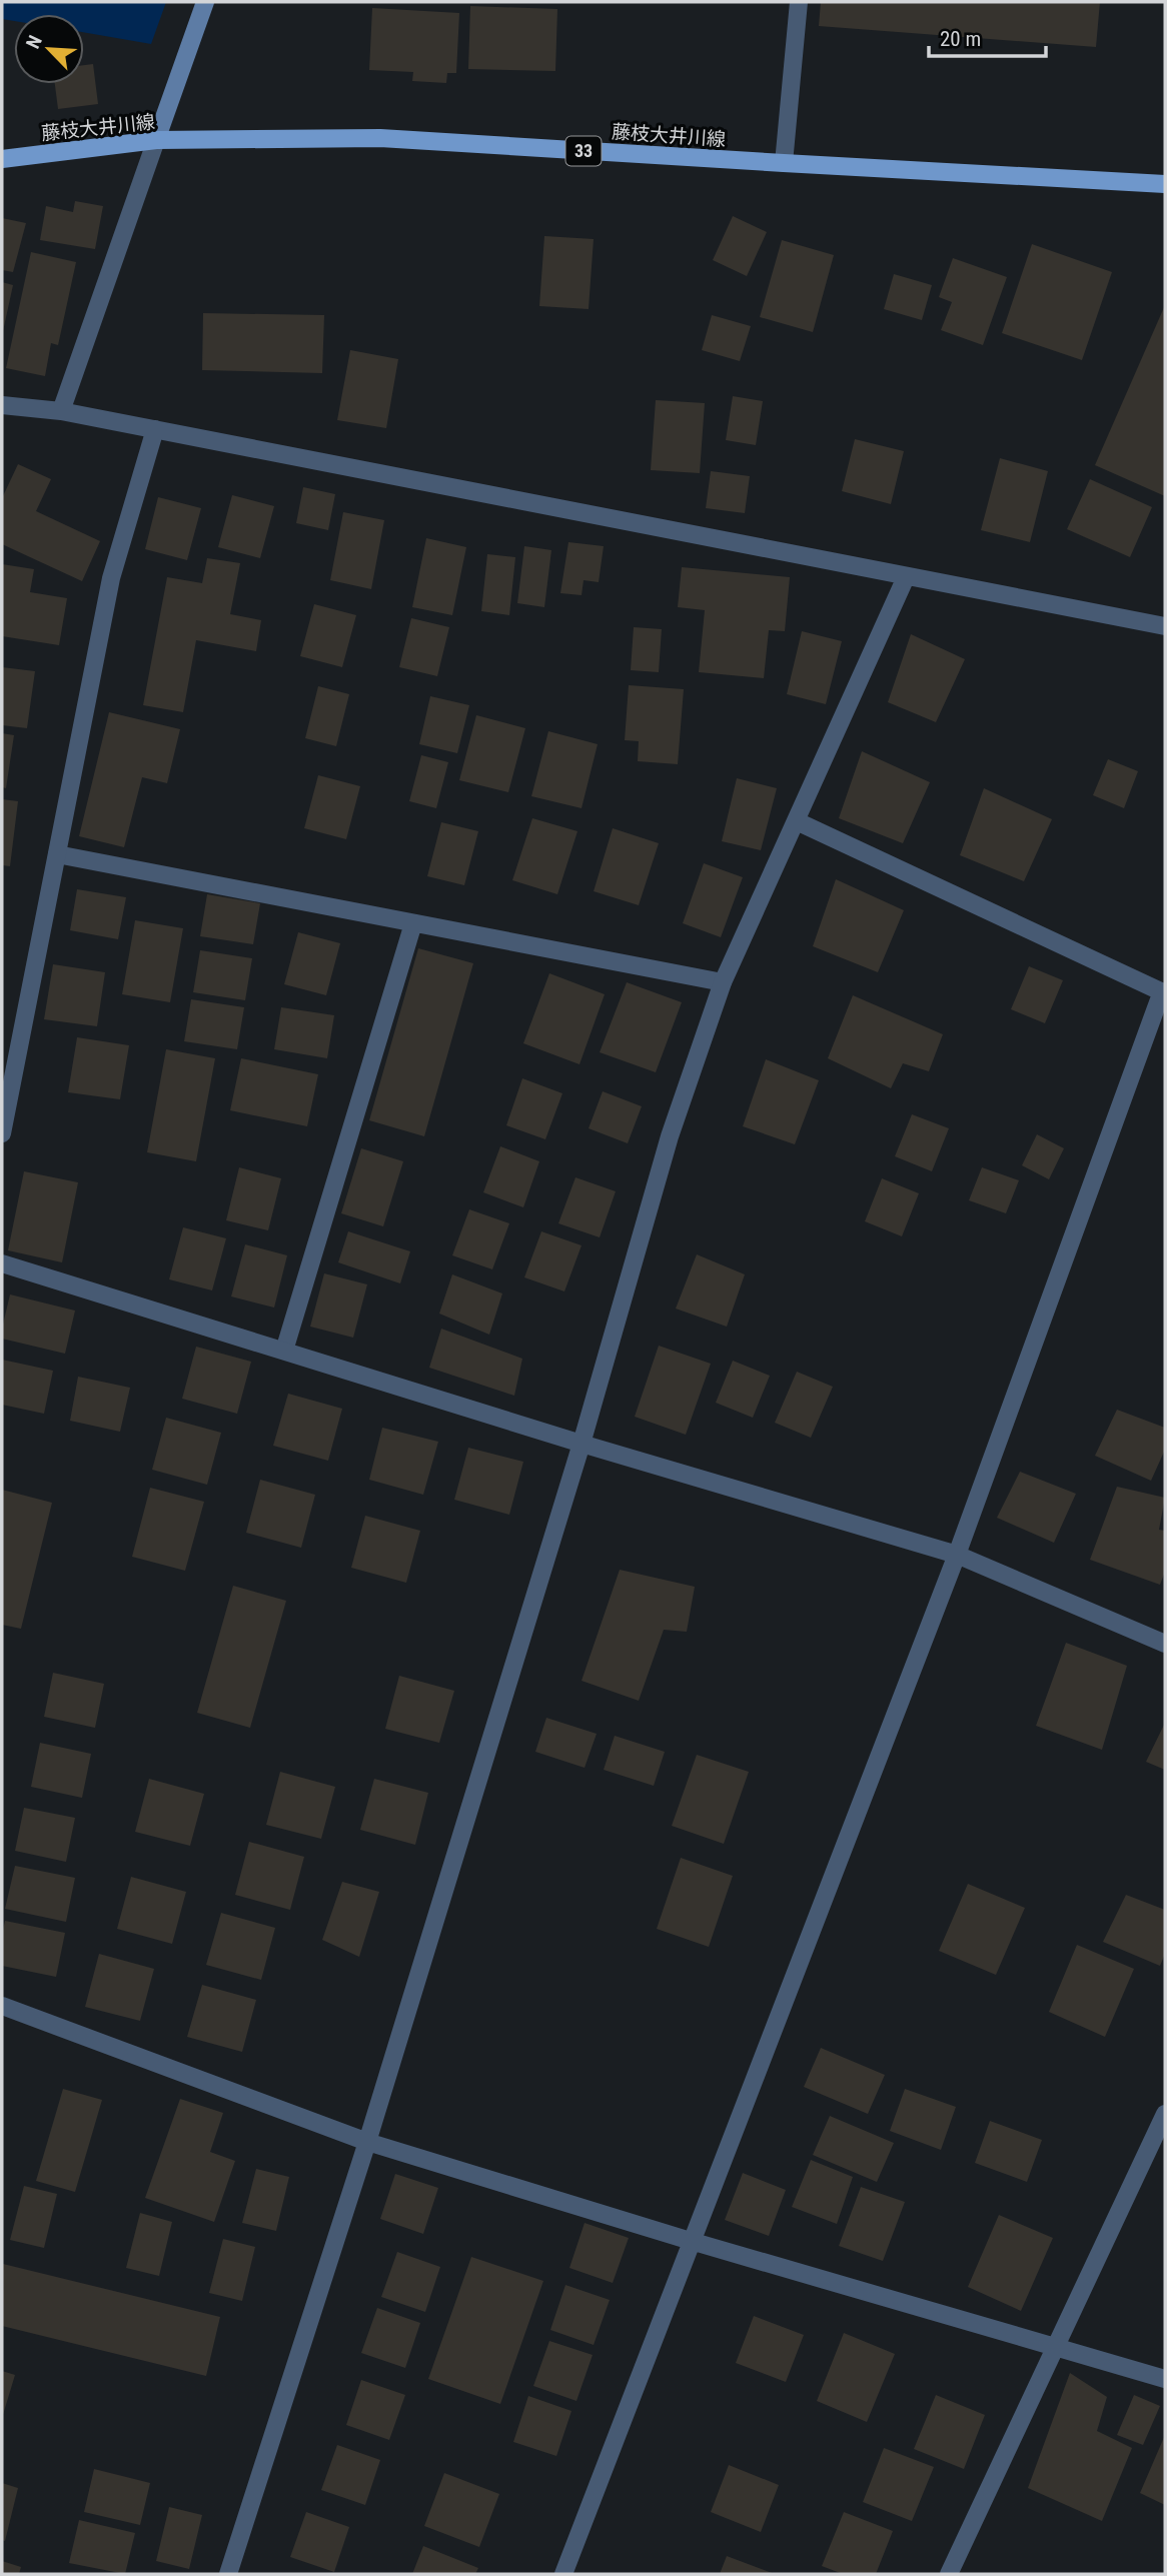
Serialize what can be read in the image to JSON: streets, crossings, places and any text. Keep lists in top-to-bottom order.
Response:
{
  "streets": {
    "main road": ["藤枝大井川線", "33"]
  },
  "scale_bar": "20 m",
  "north": "top left"
}
